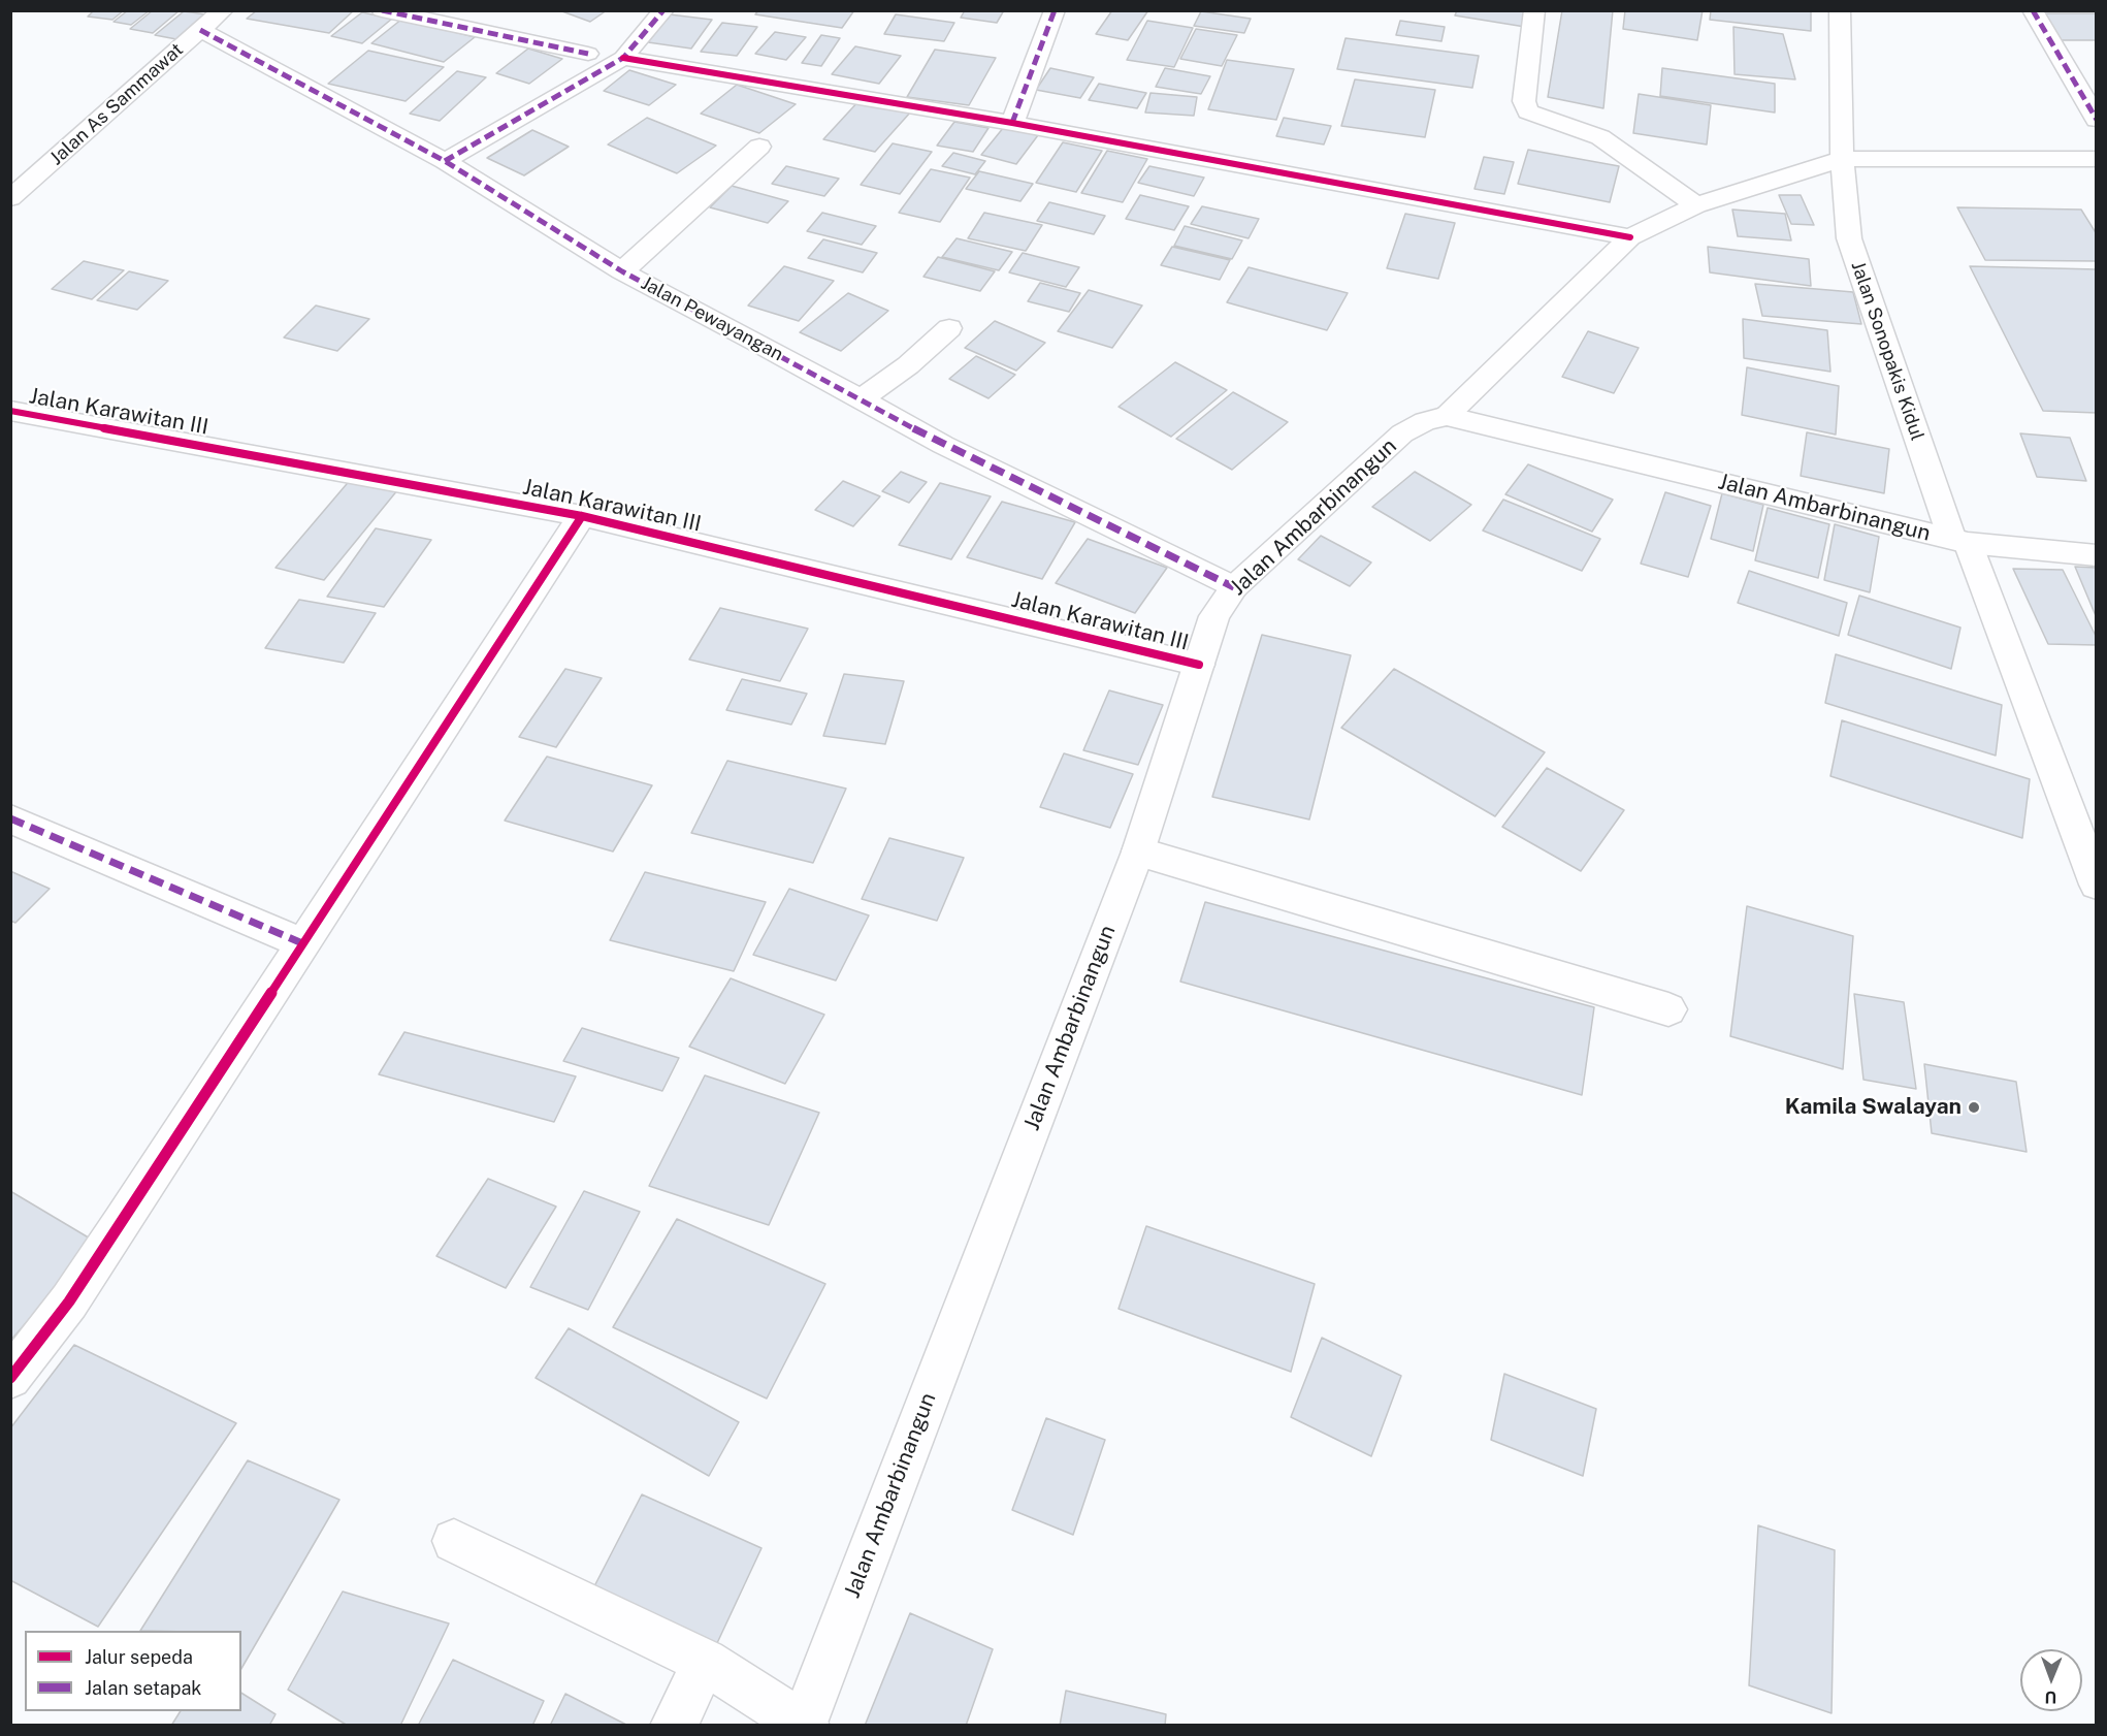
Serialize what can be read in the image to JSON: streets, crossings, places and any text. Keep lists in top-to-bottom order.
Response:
{
  "streets": {
    "street": [
      "Jalan As Sammawat",
      "Jalan Pewayangan",
      "Jalan Sonopakis Kidul",
      "Jalan Karawitan III",
      "Jalan Ambarbinangun"
    ]
  },
  "crossings": [
    ["Jalan As Sammawat", "Jalan Pewayangan"],
    ["Jalan Pewayangan", "Jalan Ambarbinangun"],
    ["Jalan Sonopakis Kidul", "Jalan Ambarbinangun"],
    ["Jalan Karawitan III", "Jalan Ambarbinangun"]
  ],
  "places": ["Kamila Swalayan"],
  "legend": ["Jalur sepeda", "Jalan setapak"],
  "north": "bottom"
}
